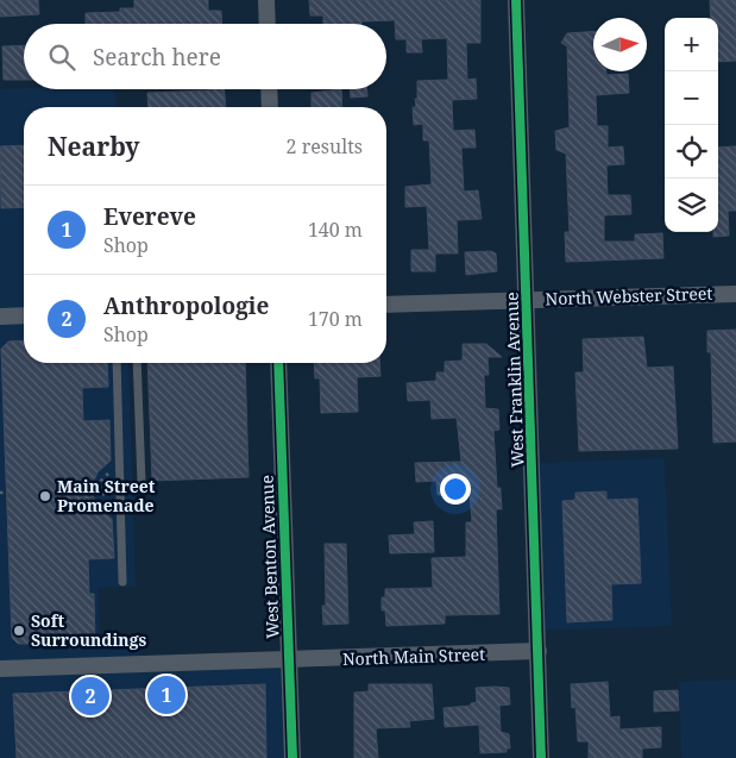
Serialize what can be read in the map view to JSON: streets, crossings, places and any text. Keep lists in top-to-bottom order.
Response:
{
  "streets": {
    "street": [
      "North Webster Street",
      "West Franklin Avenue",
      "West Benton Avenue",
      "North Main Street"
    ]
  },
  "crossings": [
    ["North Webster Street", "West Franklin Avenue"],
    ["West Franklin Avenue", "North Main Street"],
    ["West Benton Avenue", "North Main Street"]
  ],
  "places": ["Main Street Promenade", "Soft Surroundings"],
  "north": "right",
  "page": {
    "map_buttons": ["+", "−"],
    "search": "Search here",
    "heading": ["Nearby", "2 results"],
    "list": [
      {
        "mark": "1",
        "name": "Evereve",
        "note": "Shop",
        "value": "140 m"
      },
      {
        "mark": "2",
        "name": "Anthropologie",
        "note": "Shop",
        "value": "170 m"
      }
    ],
    "pins": ["1", "2"]
  }
}
